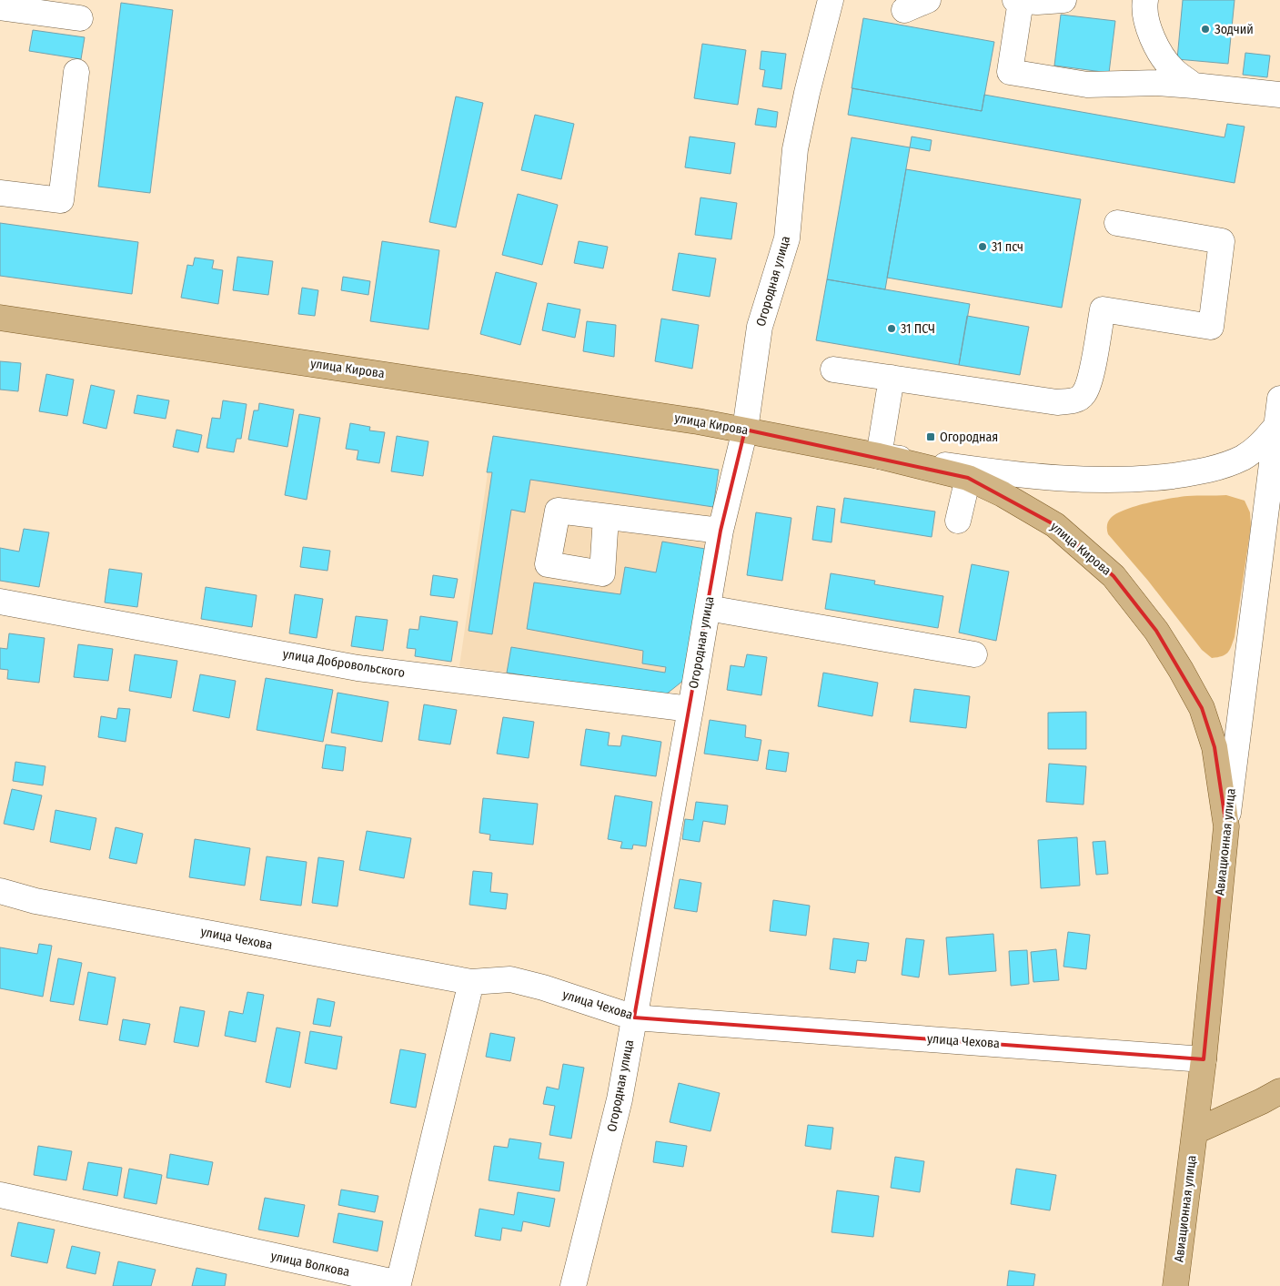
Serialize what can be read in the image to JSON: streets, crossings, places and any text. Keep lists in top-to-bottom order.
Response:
{
  "streets": {
    "main road": ["улица Кирова", "Авиационная улица"],
    "street": [
      "Огородная улица",
      "улица Добровольского",
      "улица Чехова",
      "улица Волкова"
    ]
  },
  "crossings": [
    ["Огородная улица", "улица Кирова"],
    ["Огородная улица", "улица Добровольского"],
    ["Огородная улица", "улица Чехова"],
    ["улица Кирова", "Авиационная улица"],
    ["Авиационная улица", "улица Чехова"],
    ["улица Чехова", "улица Волкова"]
  ],
  "places": {
    "other": ["Зодчий", "31 псч", "31 ПСЧ"],
    "transit": ["Огородная"]
  }
}
